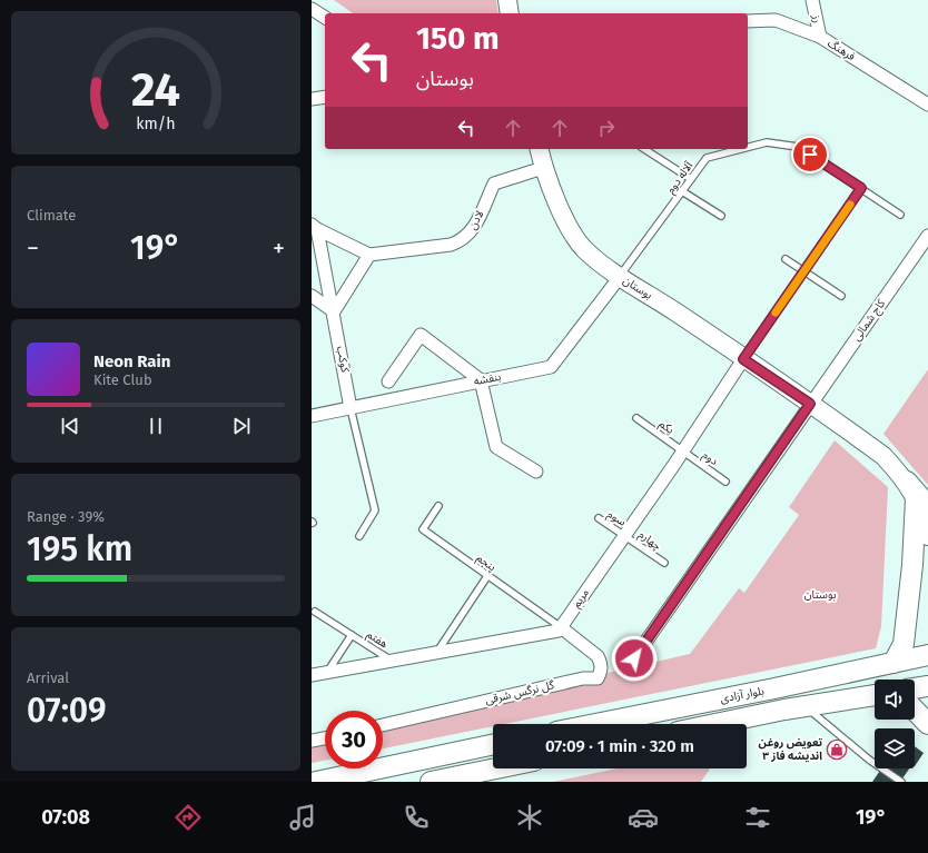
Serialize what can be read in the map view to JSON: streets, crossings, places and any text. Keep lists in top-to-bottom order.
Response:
{
  "streets": {
    "main road": ["بلوار آزادی"],
    "street": [
      "رز",
      "فرهنگ",
      "لادن",
      "بوستان",
      "کاج شمالی",
      "کوکب",
      "بنفشه",
      "مریم",
      "گل نرگس شرقی"
    ],
    "lane": [
      "آلاله دوم",
      "یکم",
      "دوم",
      "سوم",
      "چهارم",
      "پنجم",
      "هفتم"
    ]
  },
  "crossings": [
    ["رز", "فرهنگ"],
    ["آلاله دوم", "بوستان"],
    ["آلاله دوم", "بنفشه"],
    ["لادن", "بوستان"],
    ["بوستان", "کاج شمالی"],
    ["بوستان", "بنفشه"],
    ["بوستان", "مریم"],
    ["کوکب", "بنفشه"],
    ["یکم", "دوم"],
    ["یکم", "مریم"],
    ["دوم", "مریم"],
    ["سوم", "چهارم"],
    ["سوم", "مریم"],
    ["چهارم", "مریم"],
    ["پنجم", "مریم"],
    ["پنجم", "گل نرگس شرقی"],
    ["مریم", "گل نرگس شرقی"]
  ],
  "parks": ["بوستان"],
  "places": {
    "shop": ["تعویض روغن اندیشه فاز ۳"]
  },
  "page": {
    "turn": ["150 m", "بوستان"],
    "tile": [
      "Climate",
      ["Range · 39%", "195 km"],
      ["Arrival", "07:09"]
    ],
    "heat": ["−", "19°", "+"],
    "song": ["Neon Rain", "Kite Club"],
    "limit": "30",
    "trip": "07:09 · 1 min · 320 m",
    "tabs": ["07:08", "19°"],
    "gauge": ["24", "km/h"]
  }
}
